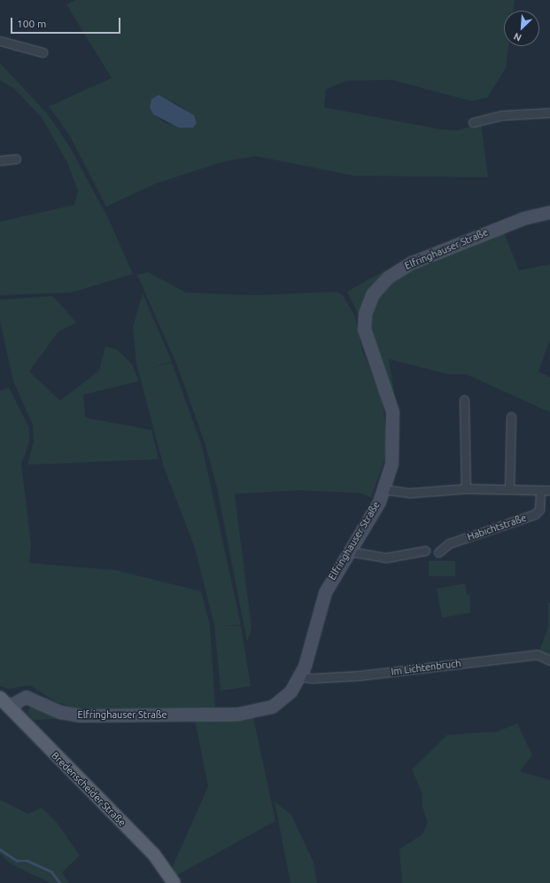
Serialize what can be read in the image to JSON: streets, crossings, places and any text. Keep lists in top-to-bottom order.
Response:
{
  "streets": {
    "main road": ["Elfringhauser Straße", "Bredenscheider Straße"],
    "street": ["Habichtstraße", "Im Lichtenbruch"]
  },
  "crossings": [
    ["Elfringhauser Straße", "Im Lichtenbruch"],
    ["Elfringhauser Straße", "Bredenscheider Straße"]
  ],
  "scale_bar": "100 m",
  "north": "bottom left"
}
